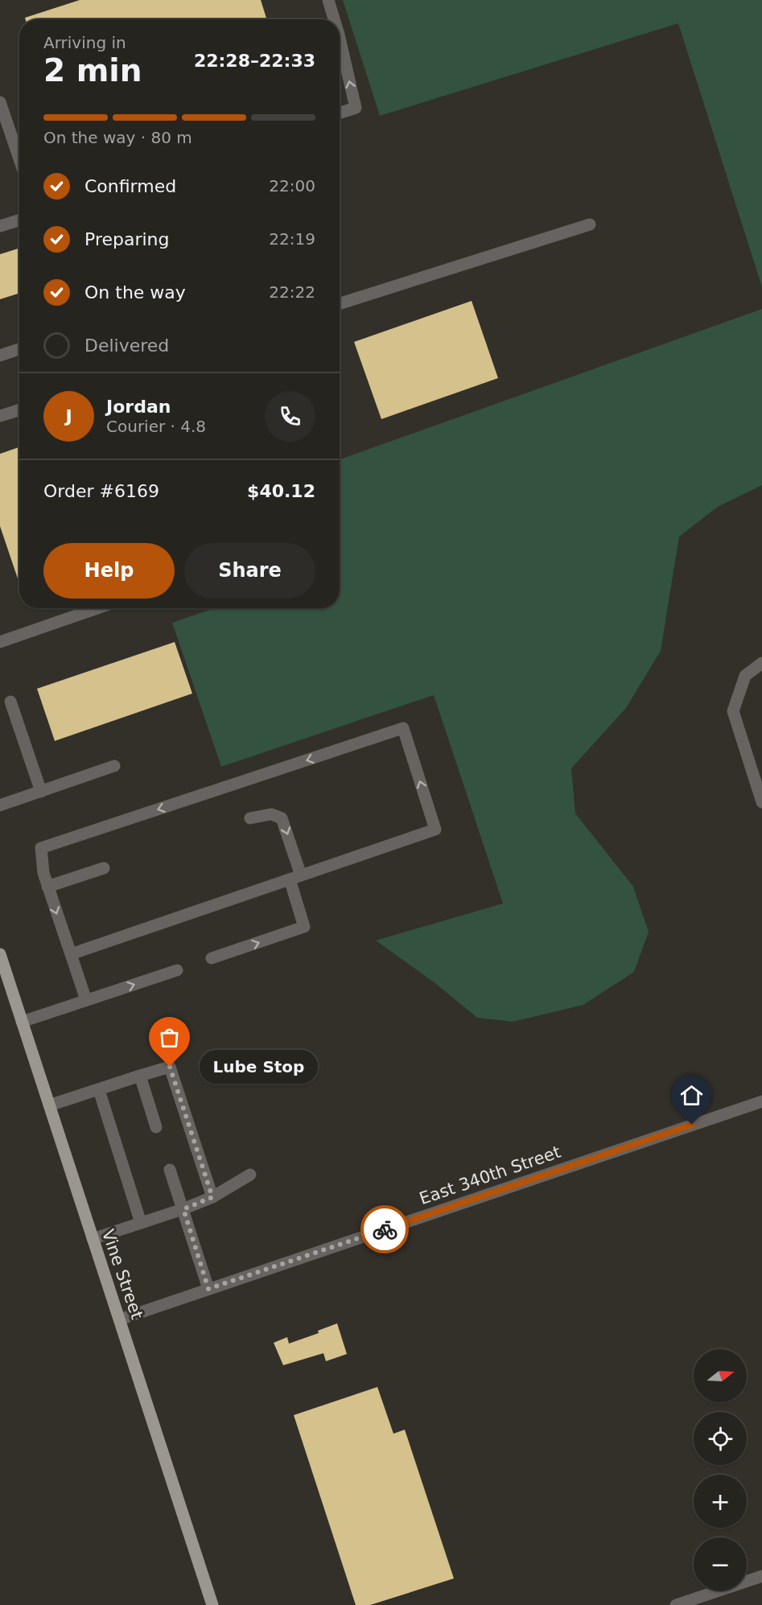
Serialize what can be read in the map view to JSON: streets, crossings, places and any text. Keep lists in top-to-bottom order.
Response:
{
  "streets": {
    "main road": ["Vine Street"],
    "street": ["East 340th Street"]
  },
  "crossings": [
    ["East 340th Street", "Vine Street"]
  ],
  "places": ["Lube Stop"],
  "north": "right",
  "page": {
    "heading": ["2 min", "Arriving in", "22:28–22:33"],
    "panel": [
      "Jordan",
      "Courier · 4.8",
      "Order #6169",
      "$40.12"
    ],
    "bar": "On the way · 80 m",
    "list": [
      ["Confirmed", "22:00"],
      ["Preparing", "22:19"],
      ["On the way", "22:22"],
      "Delivered"
    ],
    "round": "J",
    "buttons": ["Help", "Share"],
    "bubble": "Lube Stop",
    "map_buttons": ["+", "−"]
  }
}
